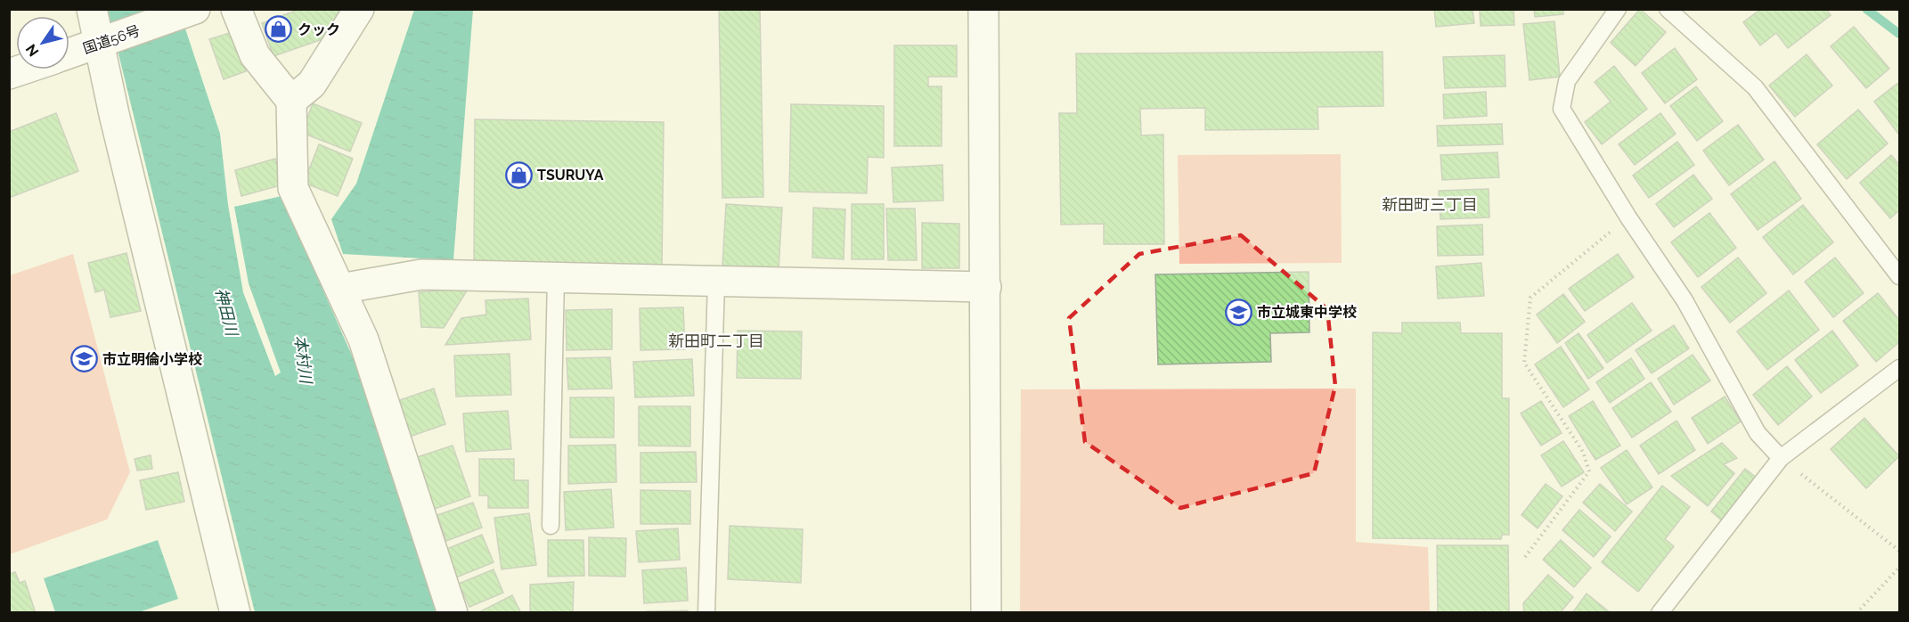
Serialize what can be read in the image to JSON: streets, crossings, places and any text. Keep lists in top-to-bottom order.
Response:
{
  "streets": {
    "main road": ["国道56号"]
  },
  "districts": ["新田町三丁目", "新田町二丁目"],
  "water": ["神田川", "本村川"],
  "places": {
    "shop": ["クック", "TSURUYA"],
    "school or university": ["市立城東中学校", "市立明倫小学校"]
  },
  "north": "bottom left"
}
